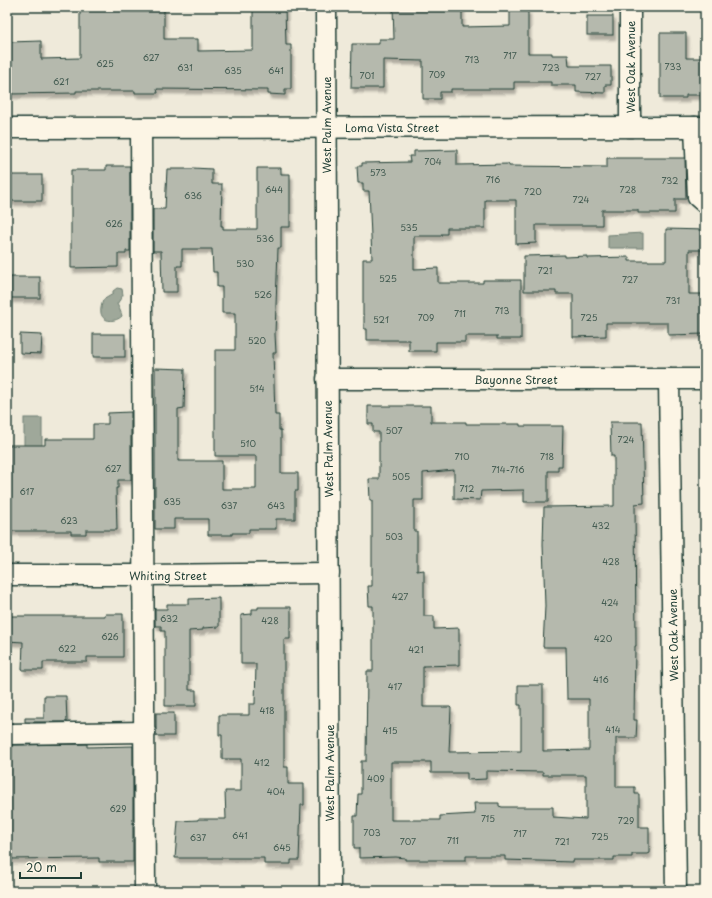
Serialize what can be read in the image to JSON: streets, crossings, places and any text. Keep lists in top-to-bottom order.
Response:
{
  "streets": {
    "street": [
      "West Oak Avenue",
      "West Palm Avenue",
      "Loma Vista Street",
      "Bayonne Street",
      "Whiting Street"
    ]
  },
  "crossings": [
    ["West Oak Avenue", "Loma Vista Street"],
    ["West Oak Avenue", "Bayonne Street"],
    ["West Palm Avenue", "Loma Vista Street"],
    ["West Palm Avenue", "Bayonne Street"],
    ["West Palm Avenue", "Whiting Street"]
  ],
  "house_numbers": [
    "717",
    "627",
    "713",
    "625",
    "733",
    "631",
    "723",
    "635",
    "641",
    "709",
    "701",
    "727",
    "621",
    "704",
    "573",
    "716",
    "732",
    "644",
    "728",
    "720",
    "636",
    "724",
    "626",
    "535",
    "536",
    "530",
    "721",
    "525",
    "727",
    "526",
    "731",
    "713",
    "711",
    "709",
    "725",
    "521",
    "520",
    "514",
    "507",
    "724",
    "510",
    "710",
    "718",
    "627",
    "714-716",
    "505",
    "712",
    "617",
    "635",
    "637",
    "643",
    "623",
    "432",
    "503",
    "428",
    "427",
    "424",
    "632",
    "428",
    "626",
    "420",
    "622",
    "421",
    "416",
    "417",
    "418",
    "414",
    "415",
    "412",
    "409",
    "404",
    "629",
    "715",
    "729",
    "703",
    "717",
    "641",
    "725",
    "637",
    "711",
    "707",
    "721",
    "645"
  ],
  "scale_bar": "20 m"
}
